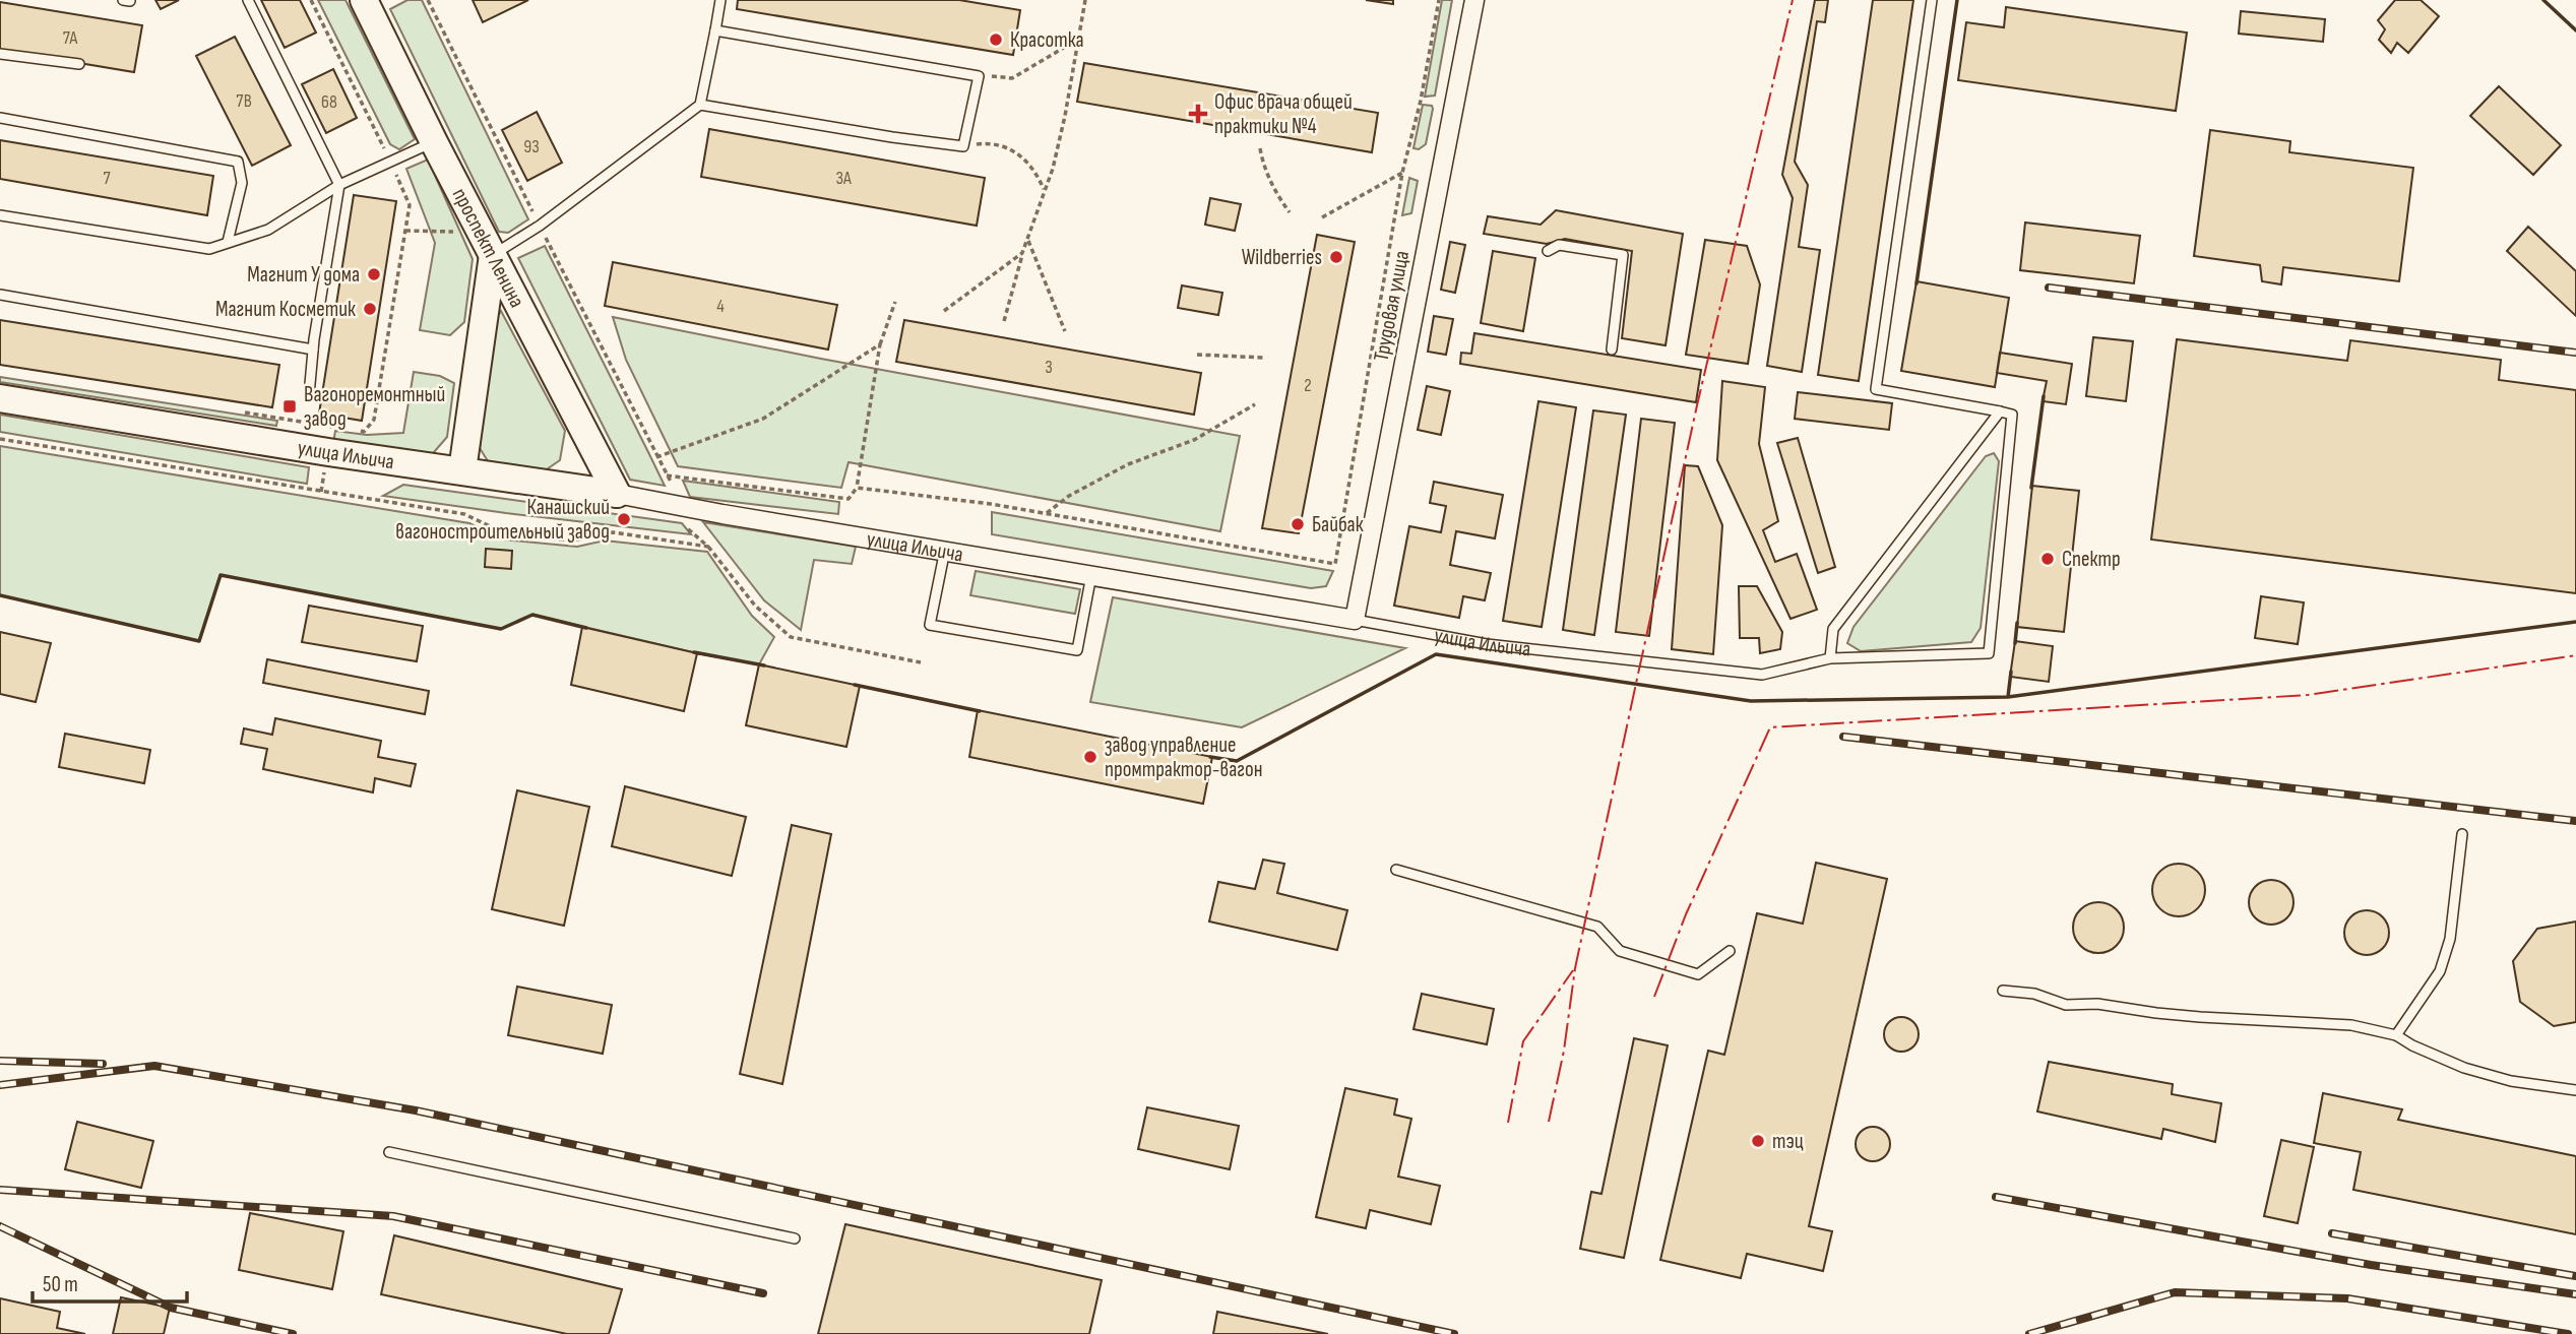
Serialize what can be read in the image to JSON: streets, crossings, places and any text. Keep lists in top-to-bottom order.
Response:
{
  "streets": {
    "street": ["проспект Ленина", "Трудовая улица", "улица Ильича"]
  },
  "crossings": [
    ["проспект Ленина", "улица Ильича"],
    ["Трудовая улица", "улица Ильича"]
  ],
  "places": {
    "other": [
      "Красотка",
      "Wildberries",
      "Магнит У дома",
      "Магнит Косметик",
      "Канашский вагоностроительный завод",
      "Байбак",
      "Спектр",
      "завод управление промтрактор-вагон",
      "тэц"
    ],
    "health": ["Офис врача общей практики №4"],
    "transit": ["Вагоноремонтный завод"]
  },
  "house_numbers": [
    "7А",
    "7В",
    "68",
    "93",
    "7",
    "3А",
    "4",
    "3",
    "2"
  ],
  "scale_bar": "50 m"
}
